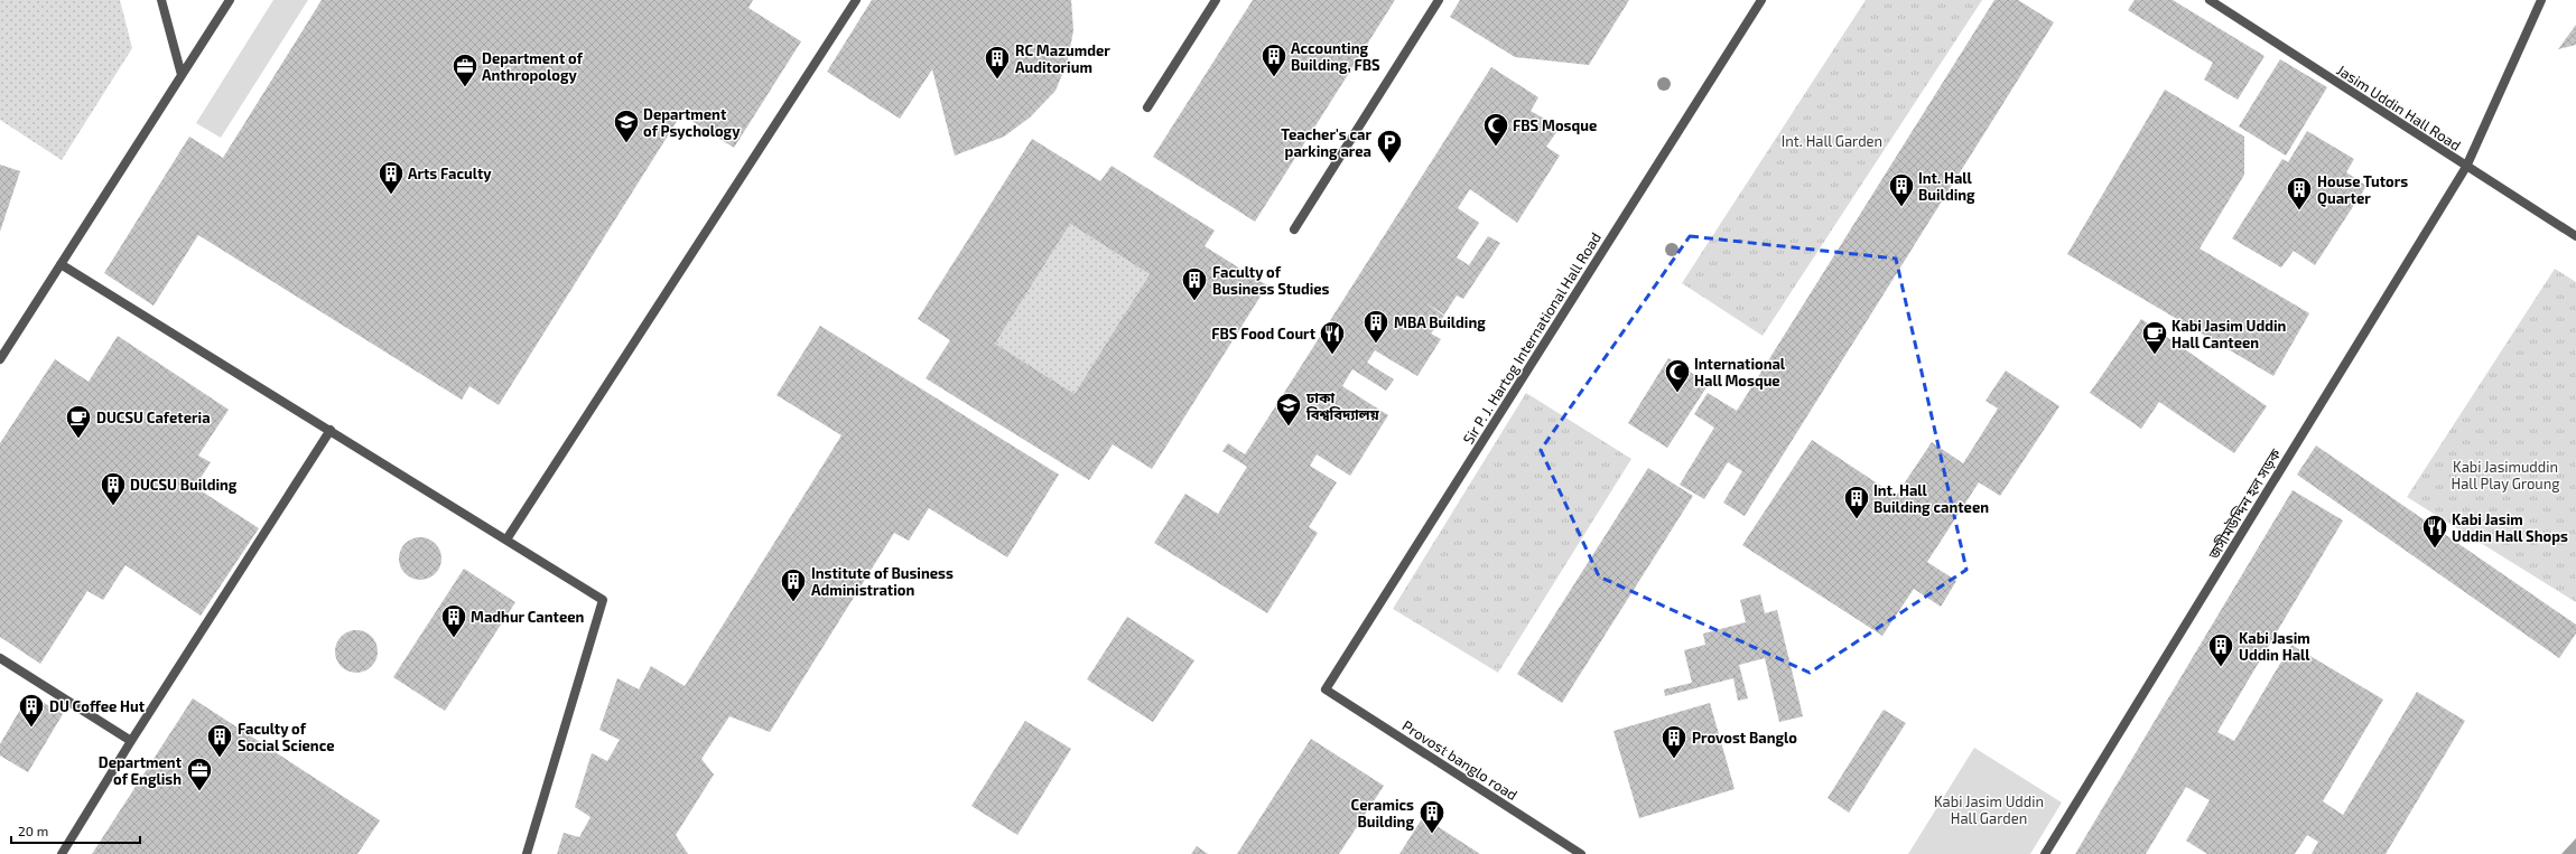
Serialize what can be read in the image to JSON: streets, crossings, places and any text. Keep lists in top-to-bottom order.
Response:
{
  "streets": {
    "lane": [
      "Jasim Uddin Hall Road",
      "Sir P. J. Hartog International Hall Road",
      "জসীমউদ্দিন হল সড়ক",
      "Provost banglo road"
    ]
  },
  "crossings": [
    ["Jasim Uddin Hall Road", "জসীমউদ্দিন হল সড়ক"],
    ["Sir P. J. Hartog International Hall Road", "Provost banglo road"]
  ],
  "parks": ["Int. Hall Garden", "Kabi Jasimuddin Hall Play Groung", "Kabi Jasim Uddin Hall Garden"],
  "places": {
    "building": [
      "Accounting Building, FBS",
      "RC Mazumder Auditorium",
      "Arts Faculty",
      "Int. Hall Building",
      "House Tutors Quarter",
      "Faculty of Business Studies",
      "MBA Building",
      "DUCSU Building",
      "Int. Hall Building canteen",
      "Institute of Business Administration",
      "Madhur Canteen",
      "Kabi Jasim Uddin Hall",
      "DU Coffee Hut",
      "Faculty of Social Science",
      "Provost Banglo",
      "Ceramics Building"
    ],
    "office": ["Department of Anthropology", "Department of English"],
    "school or university": ["Department of Psychology", "ঢাকা বিশ্ববিদ্যালয়"],
    "mosque": ["FBS Mosque", "International Hall Mosque"],
    "parking": ["Teacher's car parking area"],
    "restaurant": ["FBS Food Court", "Kabi Jasim Uddin Hall Shops"],
    "cafe": ["Kabi Jasim Uddin Hall Canteen", "DUCSU Cafeteria"]
  },
  "scale_bar": "20 m"
}
